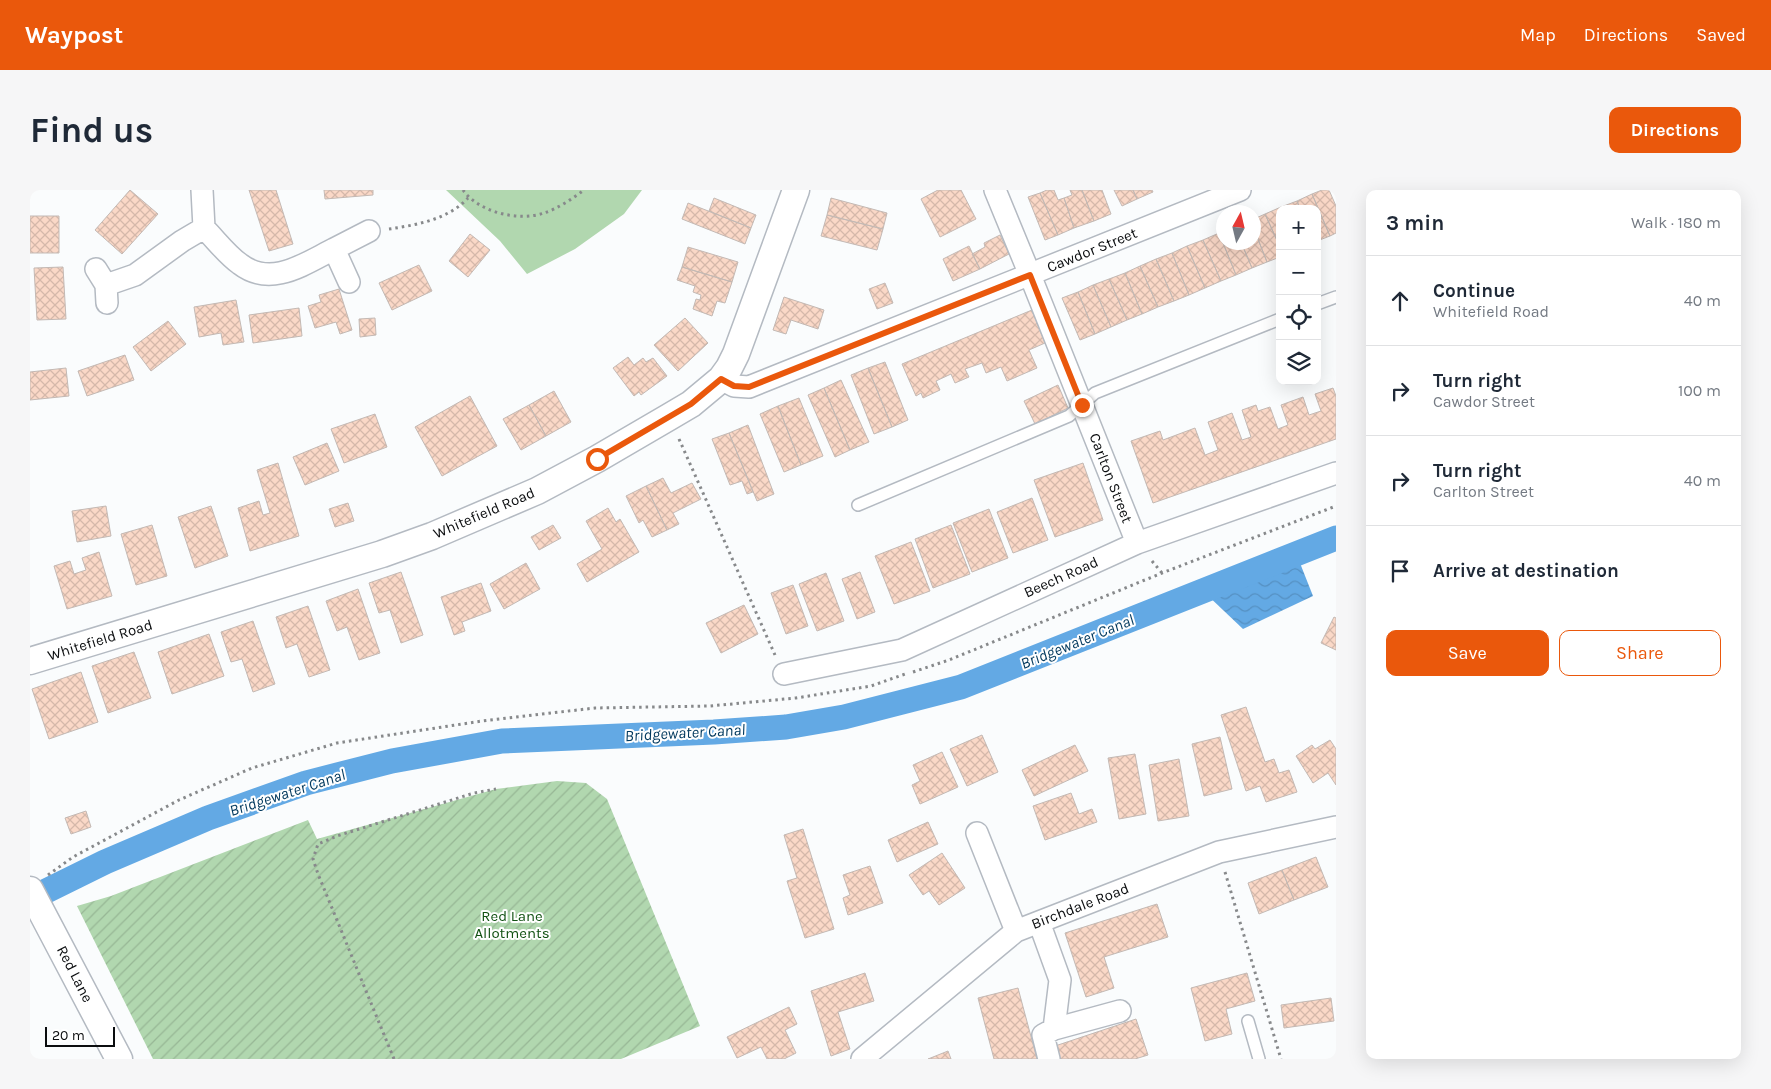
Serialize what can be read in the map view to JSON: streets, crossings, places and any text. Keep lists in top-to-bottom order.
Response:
{
  "streets": {
    "street": [
      "Cawdor Street",
      "Carlton Street",
      "Whitefield Road",
      "Beech Road",
      "Birchdale Road",
      "Red Lane"
    ]
  },
  "crossings": [
    ["Cawdor Street", "Carlton Street"],
    ["Cawdor Street", "Whitefield Road"],
    ["Carlton Street", "Beech Road"]
  ],
  "water": ["Bridgewater Canal"],
  "parks": ["Red Lane Allotments"],
  "scale_bar": "20 m",
  "north": "top",
  "page": {
    "header": "Waypost",
    "nav": ["Map", "Directions", "Saved"],
    "buttons": [
      "Directions",
      ["Save", "Share"]
    ],
    "title": "Find us",
    "heading": ["3 min", "Walk · 180 m"],
    "map_buttons": ["+", "−"],
    "list": [
      ["Continue", "Whitefield Road", "40 m"],
      ["Turn right", "Cawdor Street", "100 m"],
      ["Turn right", "Carlton Street", "40 m"],
      "Arrive at destination"
    ],
    "scale": "20 m"
  }
}
